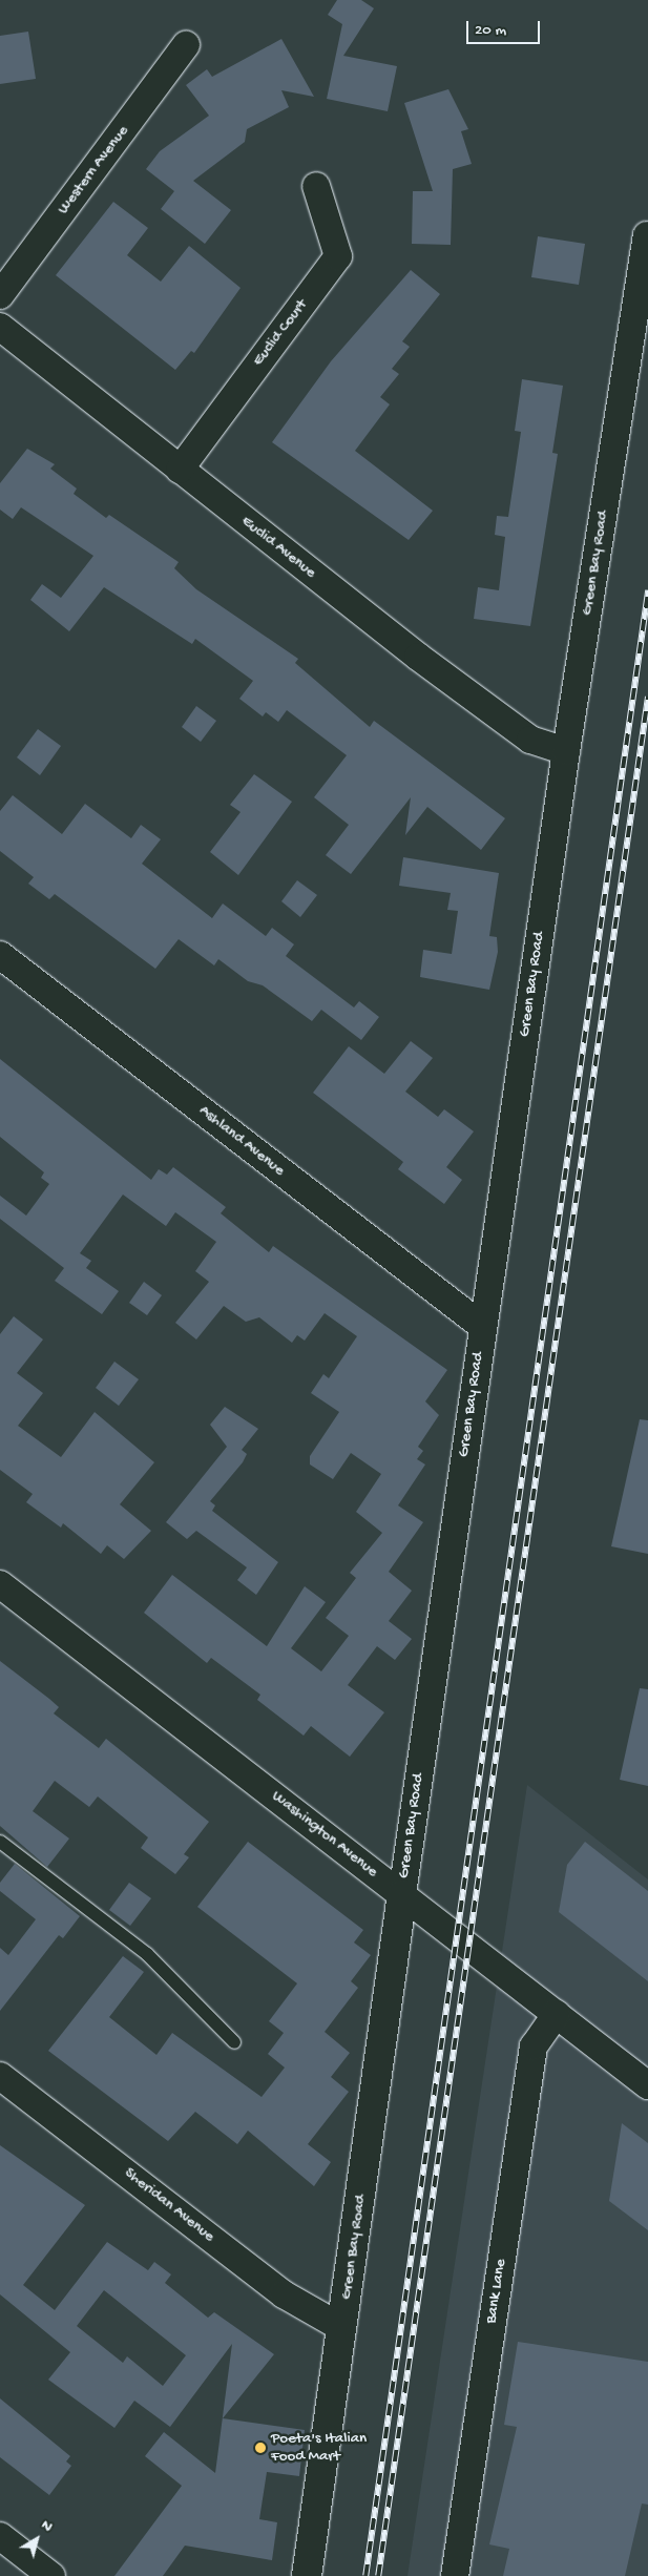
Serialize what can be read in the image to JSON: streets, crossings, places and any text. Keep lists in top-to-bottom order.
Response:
{
  "streets": {
    "street": [
      "Western Avenue",
      "Euclid Court",
      "Euclid Avenue",
      "Green Bay Road",
      "Ashland Avenue",
      "Washington Avenue",
      "Sheridan Avenue",
      "Bank Lane"
    ]
  },
  "crossings": [
    ["Euclid Court", "Euclid Avenue"],
    ["Euclid Avenue", "Green Bay Road"],
    ["Green Bay Road", "Ashland Avenue"],
    ["Green Bay Road", "Washington Avenue"],
    ["Green Bay Road", "Sheridan Avenue"],
    ["Washington Avenue", "Bank Lane"]
  ],
  "places": ["Poeta's Italian Food Mart"],
  "scale_bar": "20 m",
  "north": "top right"
}
